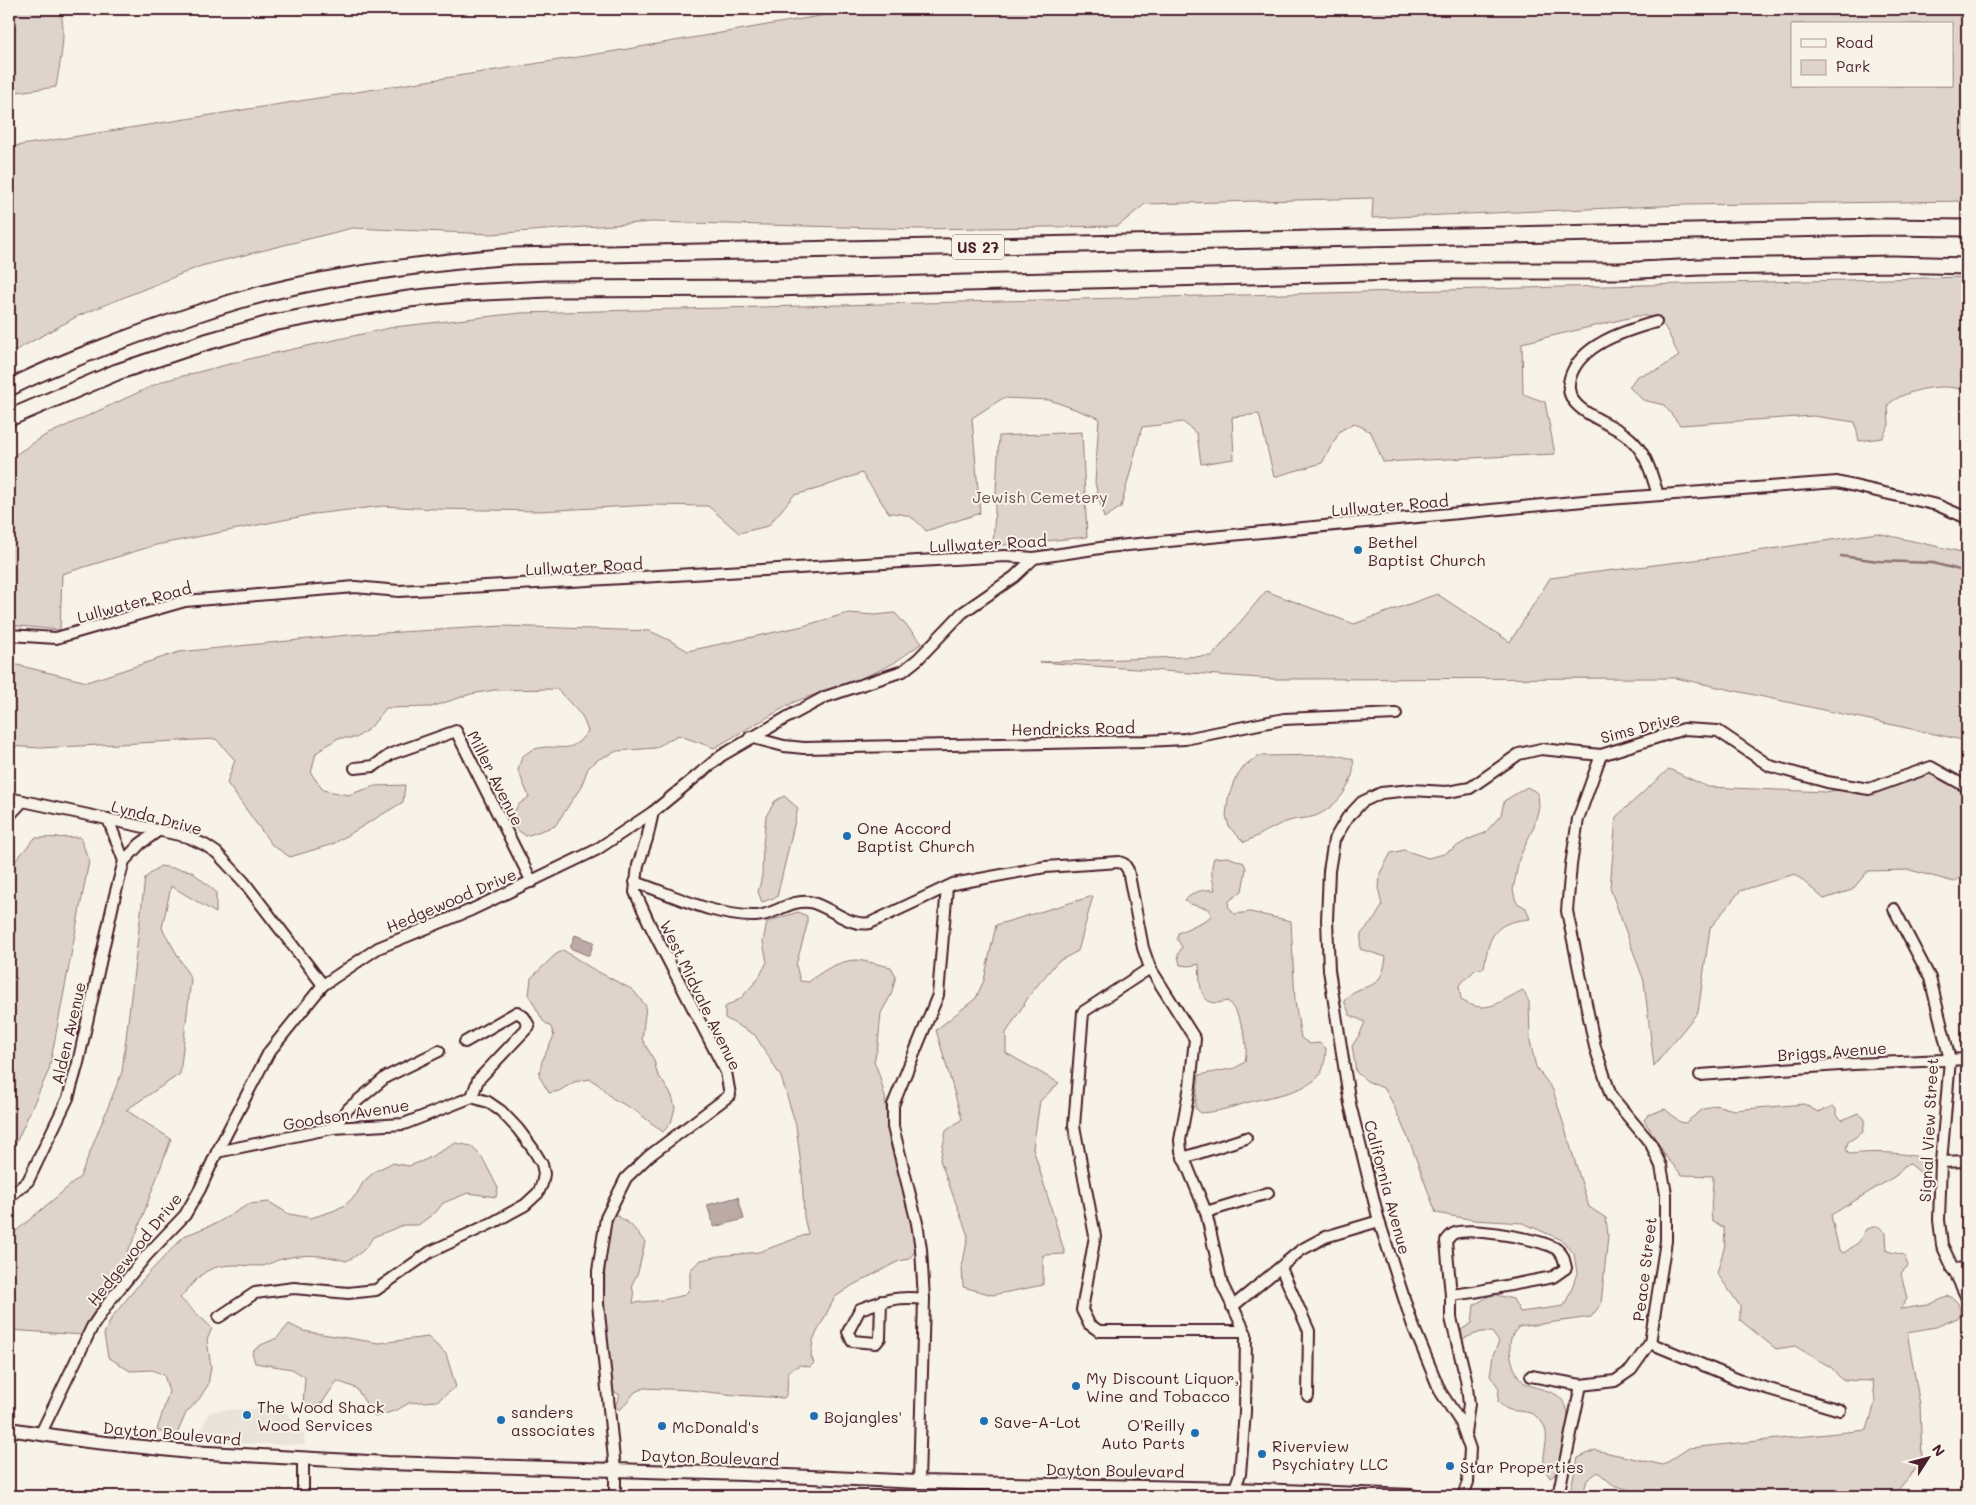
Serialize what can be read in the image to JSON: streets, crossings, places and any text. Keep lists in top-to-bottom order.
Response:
{
  "streets": {
    "highway": ["US 27"],
    "main road": ["Dayton Boulevard"],
    "street": [
      "Lullwater Road",
      "Sims Drive",
      "Hendricks Road",
      "Miller Avenue",
      "Lynda Drive",
      "Hedgewood Drive",
      "West Midvale Avenue",
      "Alden Avenue",
      "Briggs Avenue",
      "Goodson Avenue",
      "Signal View Street",
      "California Avenue",
      "Peace Street"
    ]
  },
  "crossings": [
    ["Lullwater Road", "Hedgewood Drive"],
    ["Sims Drive", "California Avenue"],
    ["Sims Drive", "Peace Street"],
    ["Hendricks Road", "Hedgewood Drive"],
    ["Miller Avenue", "Hedgewood Drive"],
    ["Lynda Drive", "Hedgewood Drive"],
    ["Lynda Drive", "Alden Avenue"],
    ["Hedgewood Drive", "West Midvale Avenue"],
    ["Hedgewood Drive", "Goodson Avenue"],
    ["Hedgewood Drive", "Dayton Boulevard"],
    ["West Midvale Avenue", "Dayton Boulevard"],
    ["Briggs Avenue", "Signal View Street"]
  ],
  "parks": ["Jewish Cemetery"],
  "places": [
    "Bethel Baptist Church",
    "One Accord Baptist Church",
    "My Discount Liquor, Wine and Tobacco",
    "The Wood Shack Wood Services",
    "Bojangles'",
    "sanders associates",
    "Save-A-Lot",
    "McDonald's",
    "O'Reilly Auto Parts",
    "Riverview Psychiatry LLC",
    "Star Properties"
  ],
  "legend": ["Road", "Park"],
  "north": "top right"
}
